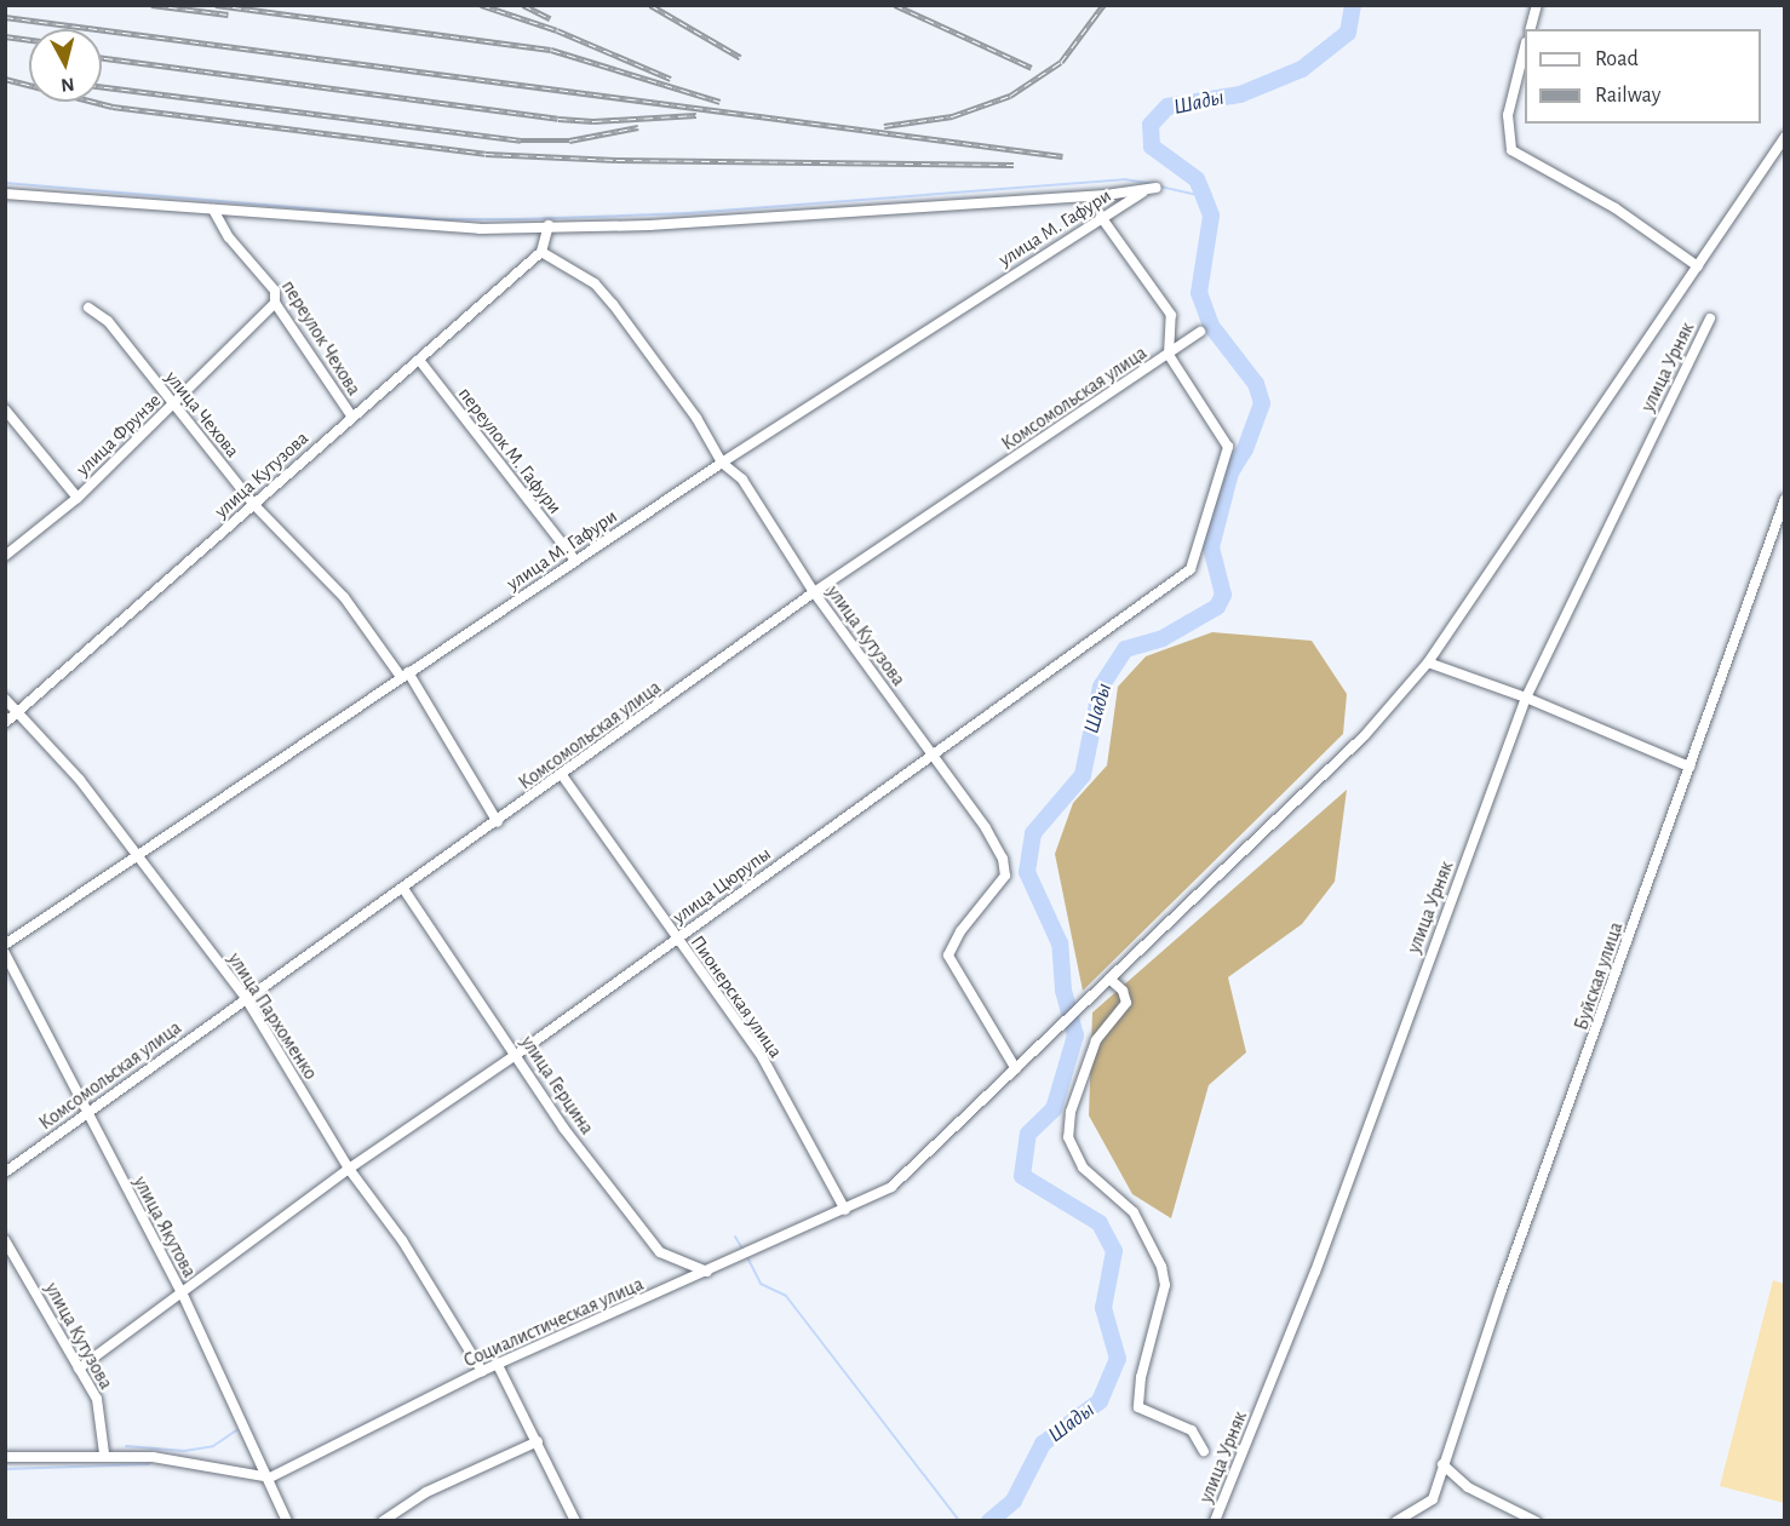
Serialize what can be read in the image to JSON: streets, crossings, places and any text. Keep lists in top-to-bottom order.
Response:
{
  "streets": {
    "street": [
      "улица М. Гафури",
      "переулок Чехова",
      "улица Урняк",
      "Комсомольская улица",
      "улица Чехова",
      "улица Фрунзе",
      "переулок М. Гафури",
      "улица Кутузова",
      "улица Цюрупы",
      "Буйская улица",
      "Пионерская улица",
      "улица Пархоменко",
      "улица Герцина",
      "улица Якутова",
      "Социалистическая улица"
    ]
  },
  "crossings": [
    ["улица М. Гафури", "улица Чехова"],
    ["улица М. Гафури", "переулок М. Гафури"],
    ["улица М. Гафури", "улица Кутузова"],
    ["улица М. Гафури", "улица Пархоменко"],
    ["переулок Чехова", "улица Фрунзе"],
    ["переулок Чехова", "улица Кутузова"],
    ["Комсомольская улица", "улица Чехова"],
    ["Комсомольская улица", "улица Кутузова"],
    ["Комсомольская улица", "улица Цюрупы"],
    ["Комсомольская улица", "Пионерская улица"],
    ["Комсомольская улица", "улица Пархоменко"],
    ["Комсомольская улица", "улица Герцина"],
    ["Комсомольская улица", "улица Якутова"],
    ["улица Чехова", "улица Фрунзе"],
    ["улица Чехова", "улица Кутузова"],
    ["переулок М. Гафури", "улица Кутузова"],
    ["улица Кутузова", "улица Цюрупы"],
    ["улица Кутузова", "улица Пархоменко"],
    ["улица Кутузова", "Социалистическая улица"],
    ["улица Цюрупы", "Пионерская улица"],
    ["улица Цюрупы", "улица Пархоменко"],
    ["улица Цюрупы", "улица Герцина"],
    ["улица Цюрупы", "улица Якутова"],
    ["Пионерская улица", "Социалистическая улица"],
    ["улица Пархоменко", "Социалистическая улица"],
    ["улица Герцина", "Социалистическая улица"],
    ["улица Якутова", "Социалистическая улица"]
  ],
  "water": ["Шады"],
  "legend": ["Road", "Railway"],
  "north": "bottom"
}
